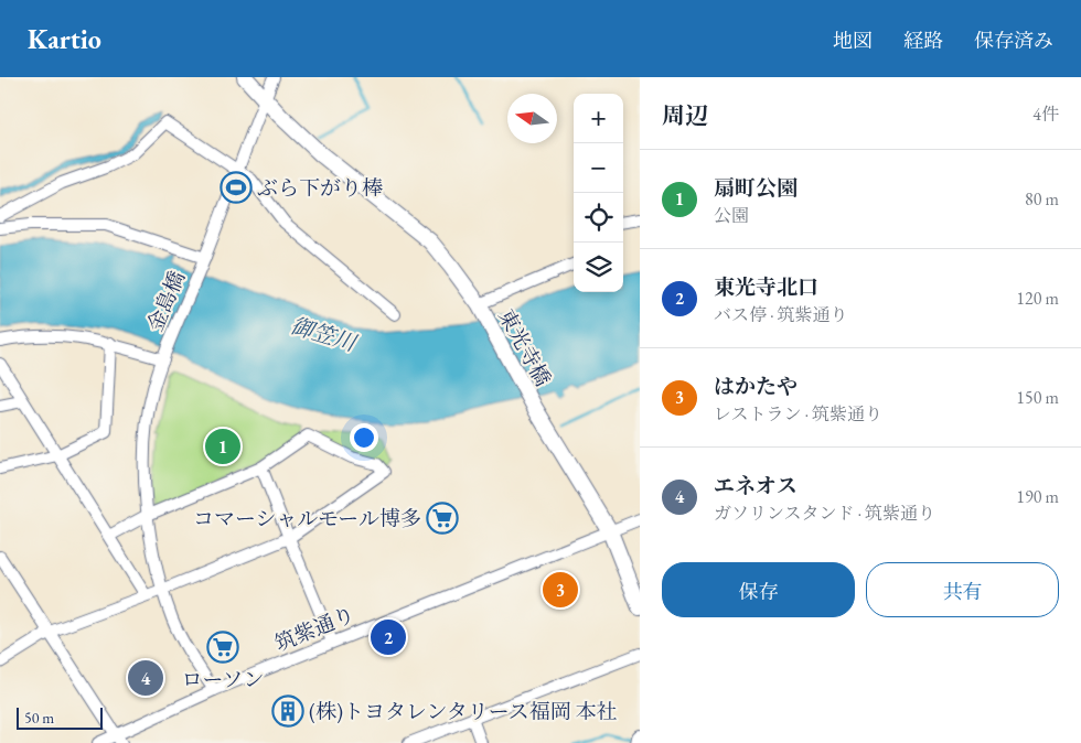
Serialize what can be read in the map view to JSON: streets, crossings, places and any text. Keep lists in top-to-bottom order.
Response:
{
  "streets": {
    "main road": ["東光寺橋"],
    "street": ["金島橋", "筑紫通り"]
  },
  "crossings": [
    ["金島橋", "東光寺橋"],
    ["金島橋", "筑紫通り"],
    ["東光寺橋", "筑紫通り"]
  ],
  "water": ["御笠川"],
  "places": {
    "sports": ["ぶら下がり棒"],
    "supermarket": ["コマーシャルモール博多", "ローソン"],
    "building": ["(株)トヨタレンタリース福岡 本社"]
  },
  "scale_bar": "50 m",
  "north": "left",
  "page": {
    "header": "Kartio",
    "nav": ["地図", "経路", "保存済み"],
    "heading": ["周辺", "4件"],
    "map_buttons": ["+", "−"],
    "list": [
      {
        "mark": "1",
        "name": "扇町公園",
        "note": "公園",
        "value": "80 m"
      },
      {
        "mark": "2",
        "name": "東光寺北口",
        "note": "バス停 · 筑紫通り",
        "value": "120 m"
      },
      {
        "mark": "3",
        "name": "はかたや",
        "note": "レストラン · 筑紫通り",
        "value": "150 m"
      },
      {
        "mark": "4",
        "name": "エネオス",
        "note": "ガソリンスタンド · 筑紫通り",
        "value": "190 m"
      }
    ],
    "pins": [
      "1",
      "3",
      "2",
      "4"
    ],
    "buttons": ["保存", "共有"],
    "scale": "50 m"
  }
}
